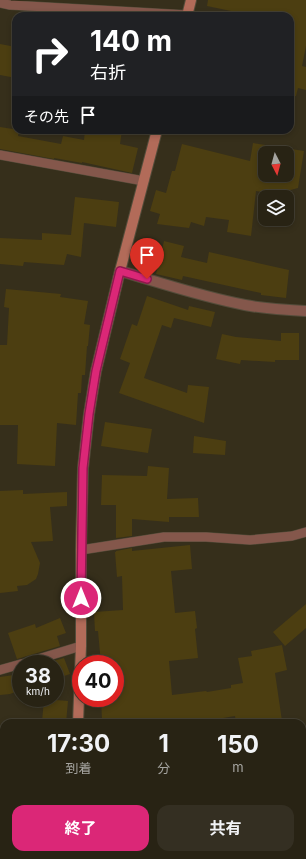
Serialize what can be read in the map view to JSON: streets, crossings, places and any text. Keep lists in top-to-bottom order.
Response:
{
  "north": "bottom",
  "page": {
    "turn": ["140 m", "右折"],
    "then": "その先",
    "speed": "38 km/h",
    "limit": "40",
    "eta": [
      "17:30",
      "到着",
      "1",
      "分",
      "150",
      "m"
    ],
    "buttons": ["終了", "共有"]
  }
}
